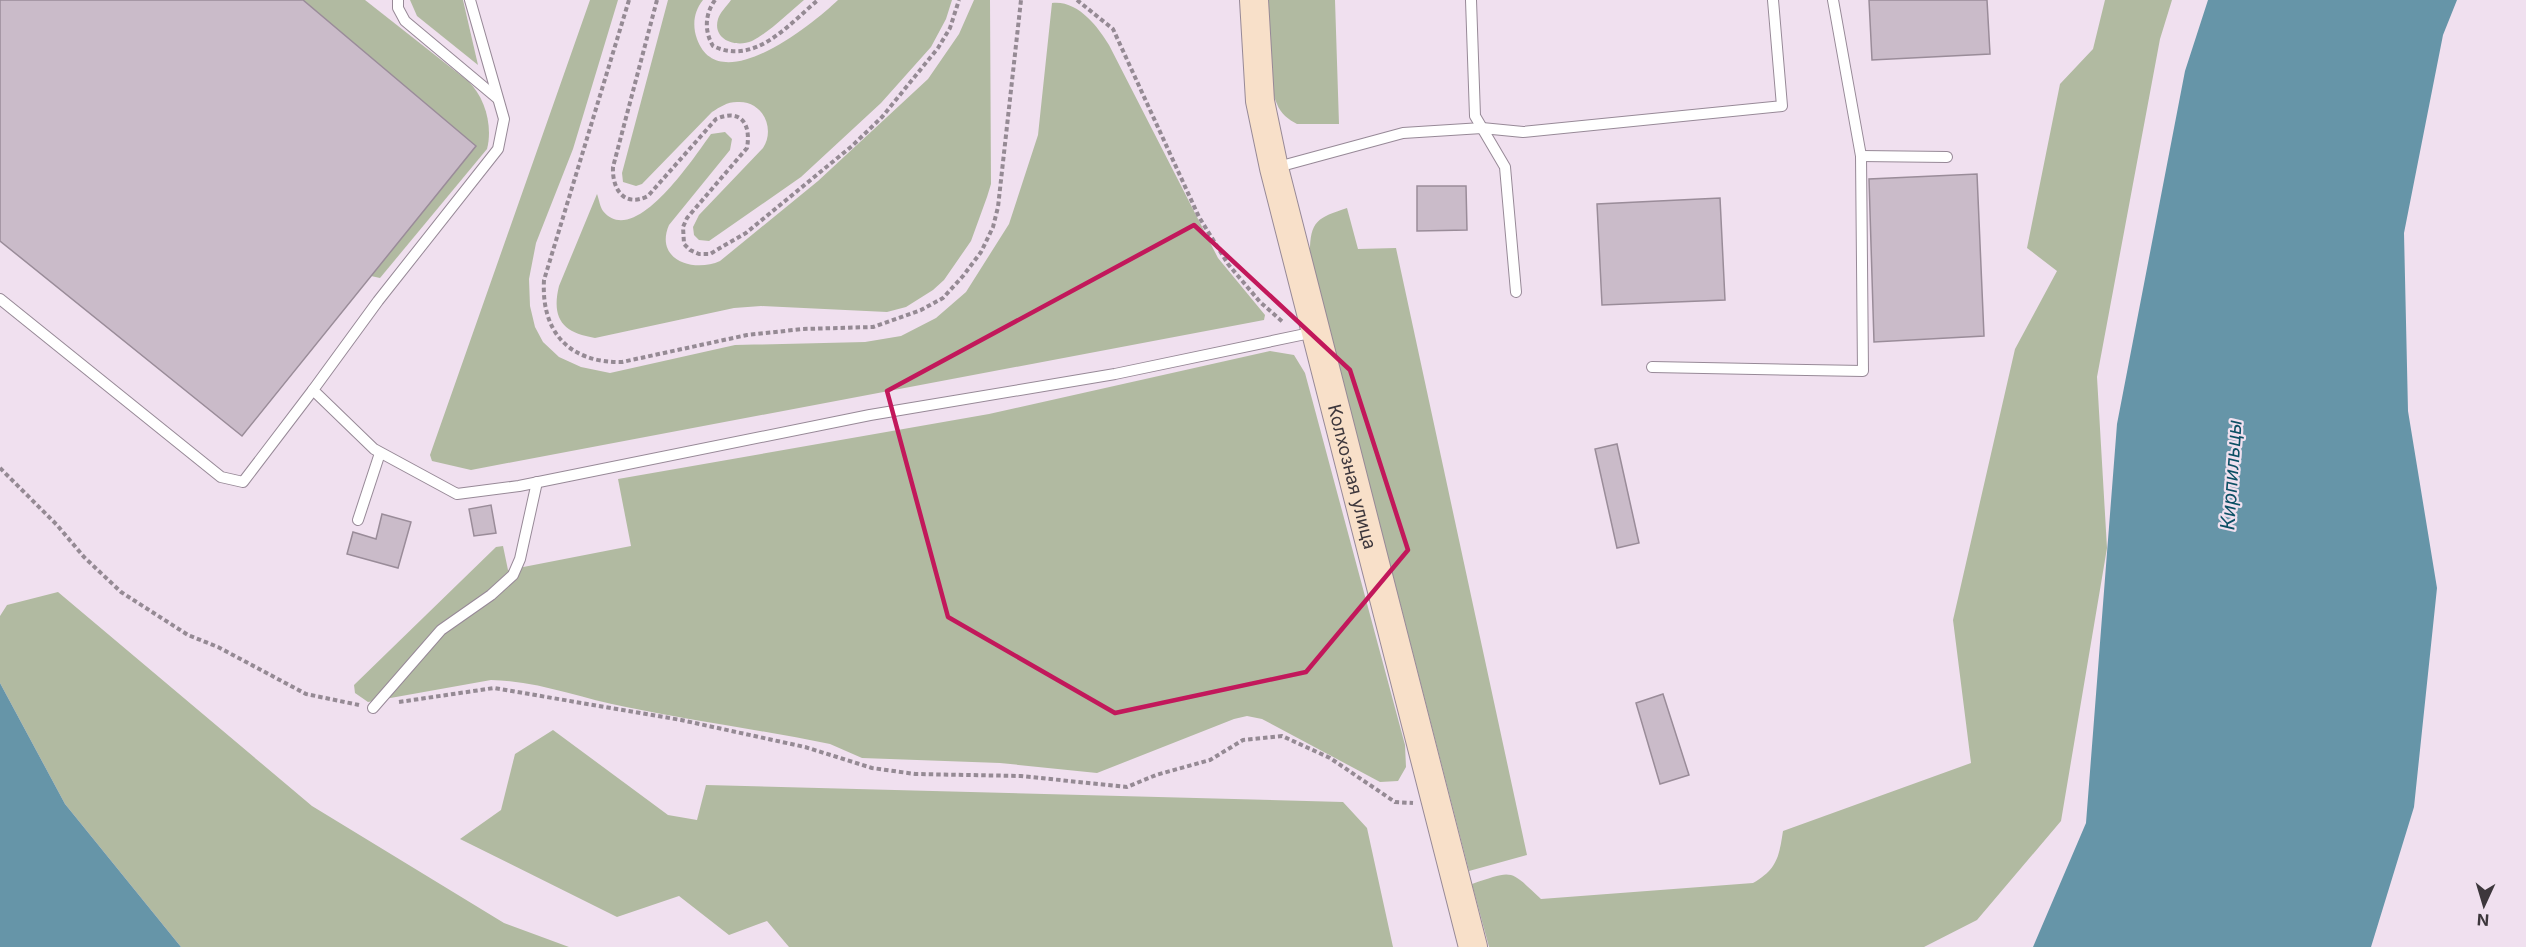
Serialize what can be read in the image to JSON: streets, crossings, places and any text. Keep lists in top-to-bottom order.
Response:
{
  "streets": {
    "main road": ["Колхозная улица"]
  },
  "water": ["Кирпильцы"],
  "north": "bottom"
}
